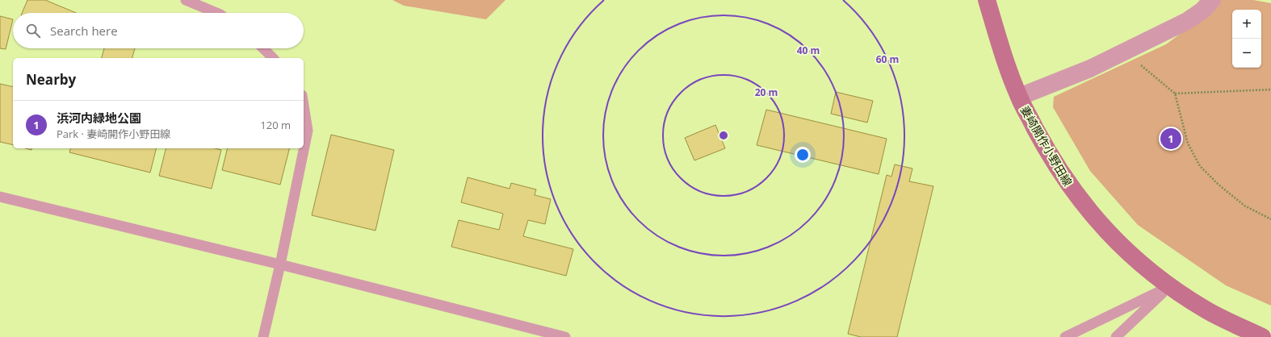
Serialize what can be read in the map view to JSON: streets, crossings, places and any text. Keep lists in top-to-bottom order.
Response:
{
  "streets": {
    "main road": ["妻崎開作小野田線"]
  },
  "page": {
    "map_buttons": ["+", "−"],
    "search": "Search here",
    "heading": "Nearby",
    "list": [
      {
        "mark": "1",
        "name": "浜河内緑地公園",
        "note": "Park · 妻崎開作小野田線",
        "value": "120 m"
      }
    ],
    "pins": "1"
  },
  "rings": ["40 m", "60 m", "20 m"]
}
